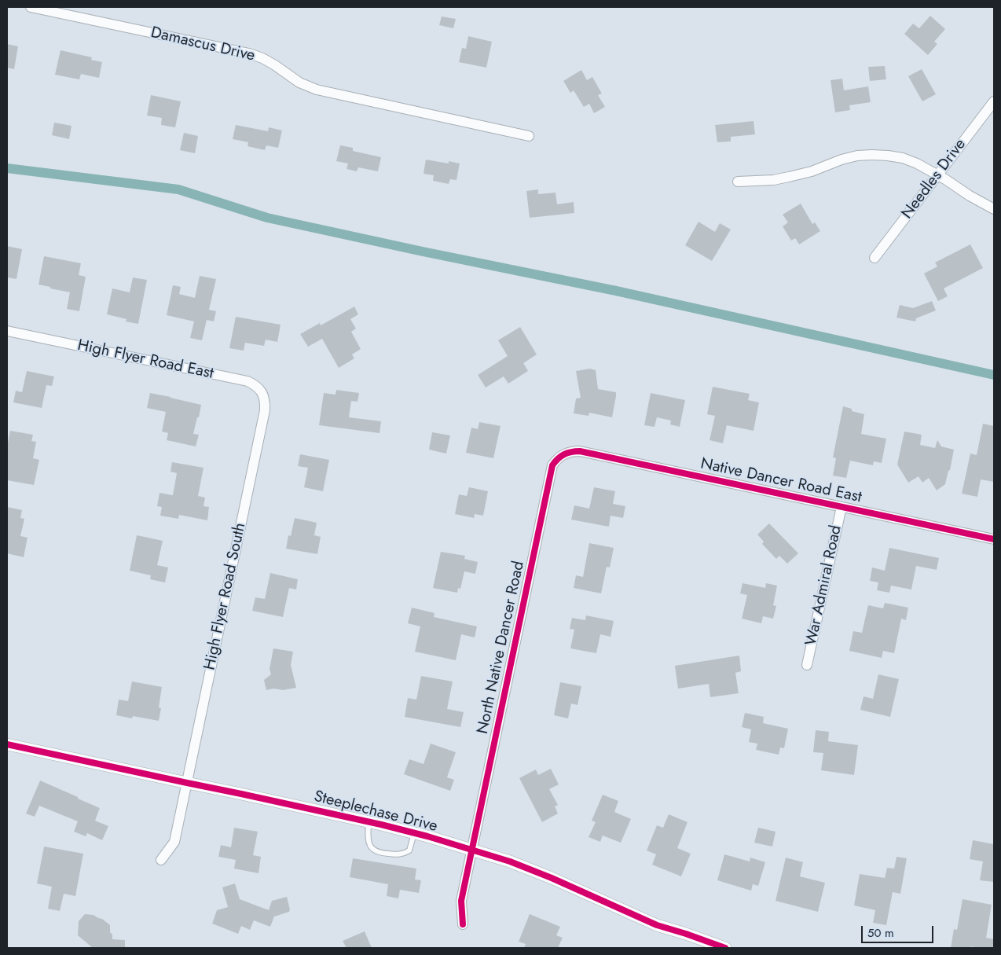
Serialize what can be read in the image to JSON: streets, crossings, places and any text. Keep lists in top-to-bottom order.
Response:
{
  "streets": {
    "street": [
      "Damascus Drive",
      "Needles Drive",
      "High Flyer Road East",
      "Native Dancer Road East",
      "War Admiral Road",
      "High Flyer Road South",
      "North Native Dancer Road",
      "Steeplechase Drive"
    ]
  },
  "crossings": [
    ["High Flyer Road East", "High Flyer Road South"],
    ["Native Dancer Road East", "War Admiral Road"],
    ["Native Dancer Road East", "North Native Dancer Road"],
    ["High Flyer Road South", "Steeplechase Drive"],
    ["North Native Dancer Road", "Steeplechase Drive"]
  ],
  "scale_bar": "50 m"
}
